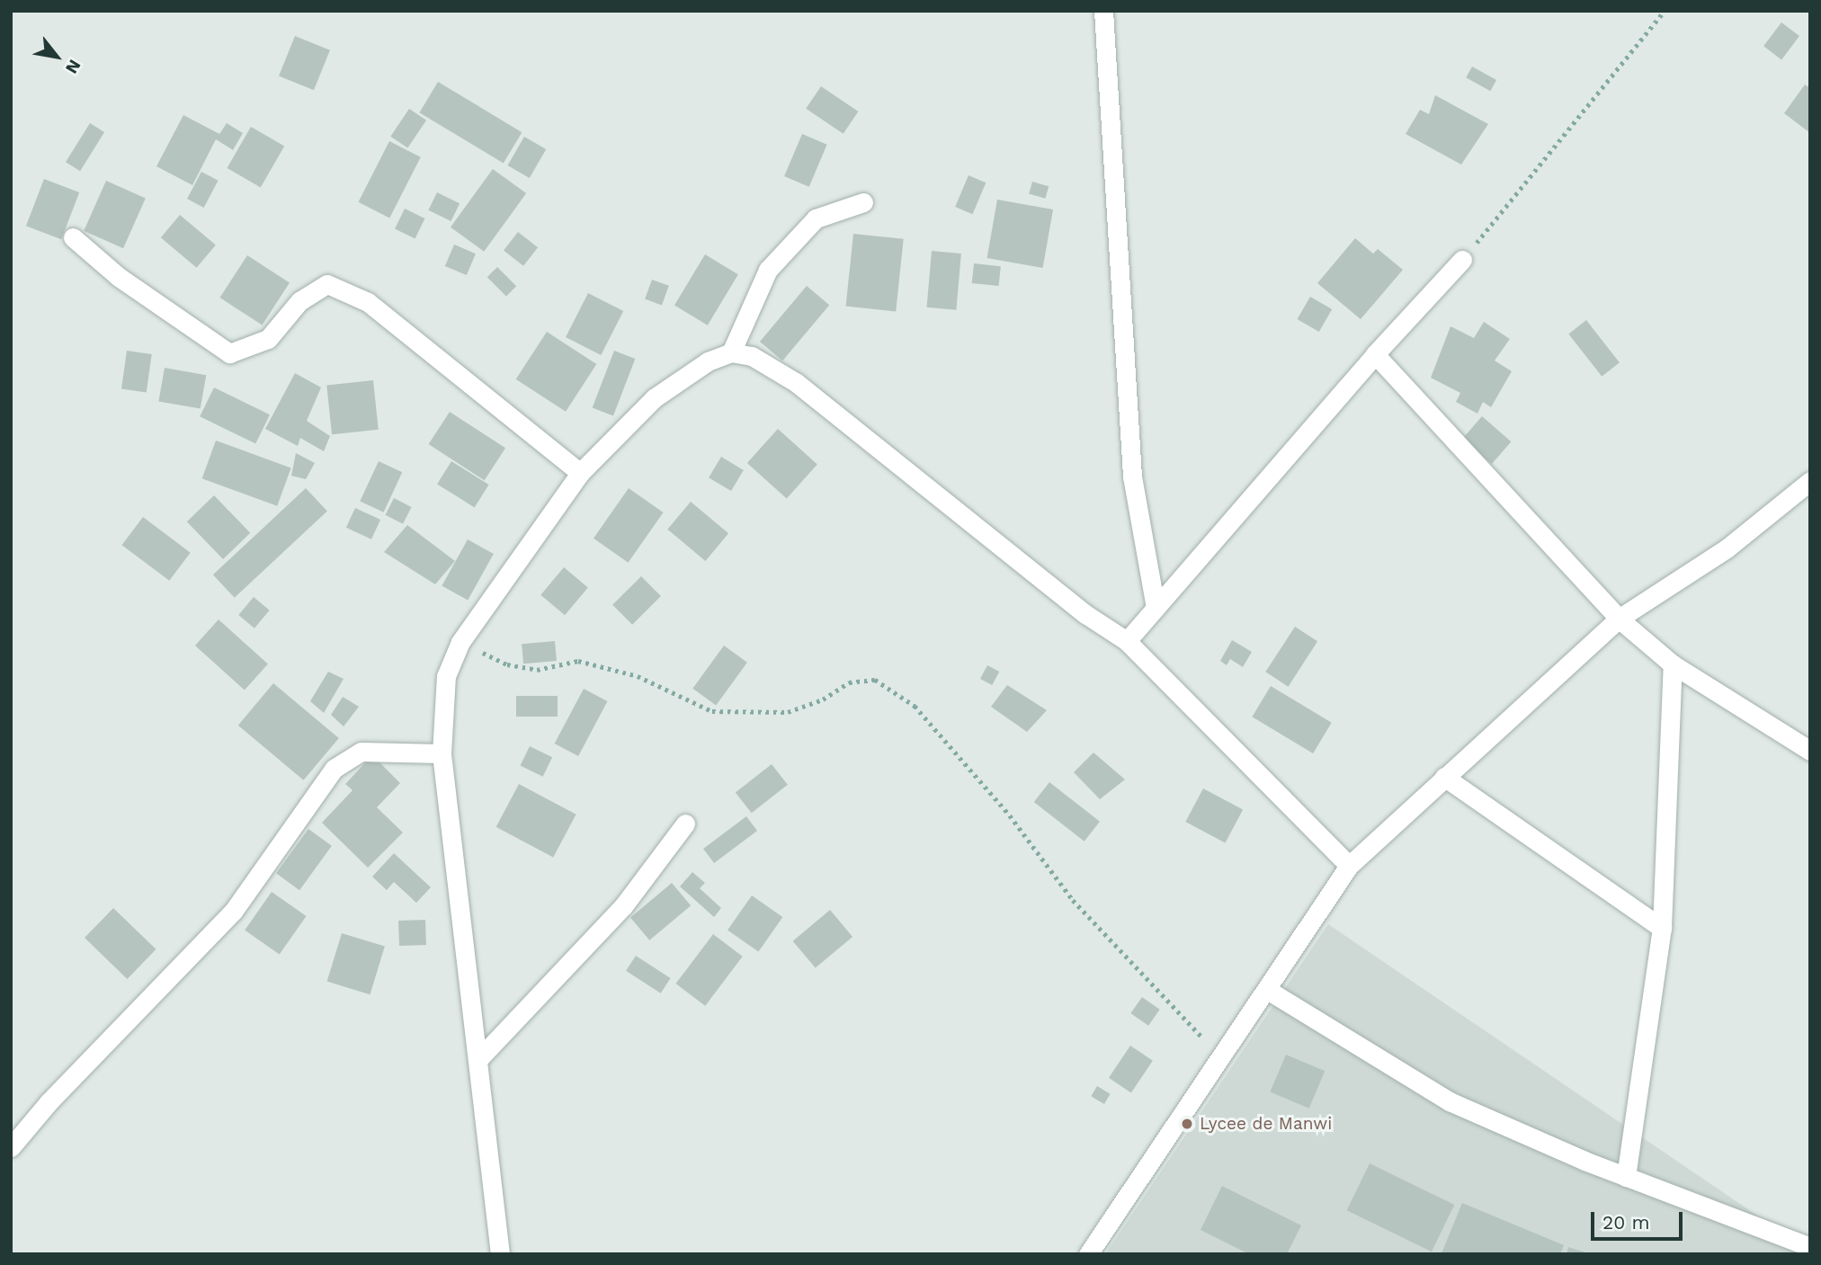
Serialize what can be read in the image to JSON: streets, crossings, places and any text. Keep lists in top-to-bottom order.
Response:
{
  "places": ["Lycee de Manwi"],
  "scale_bar": "20 m",
  "north": "bottom right"
}
